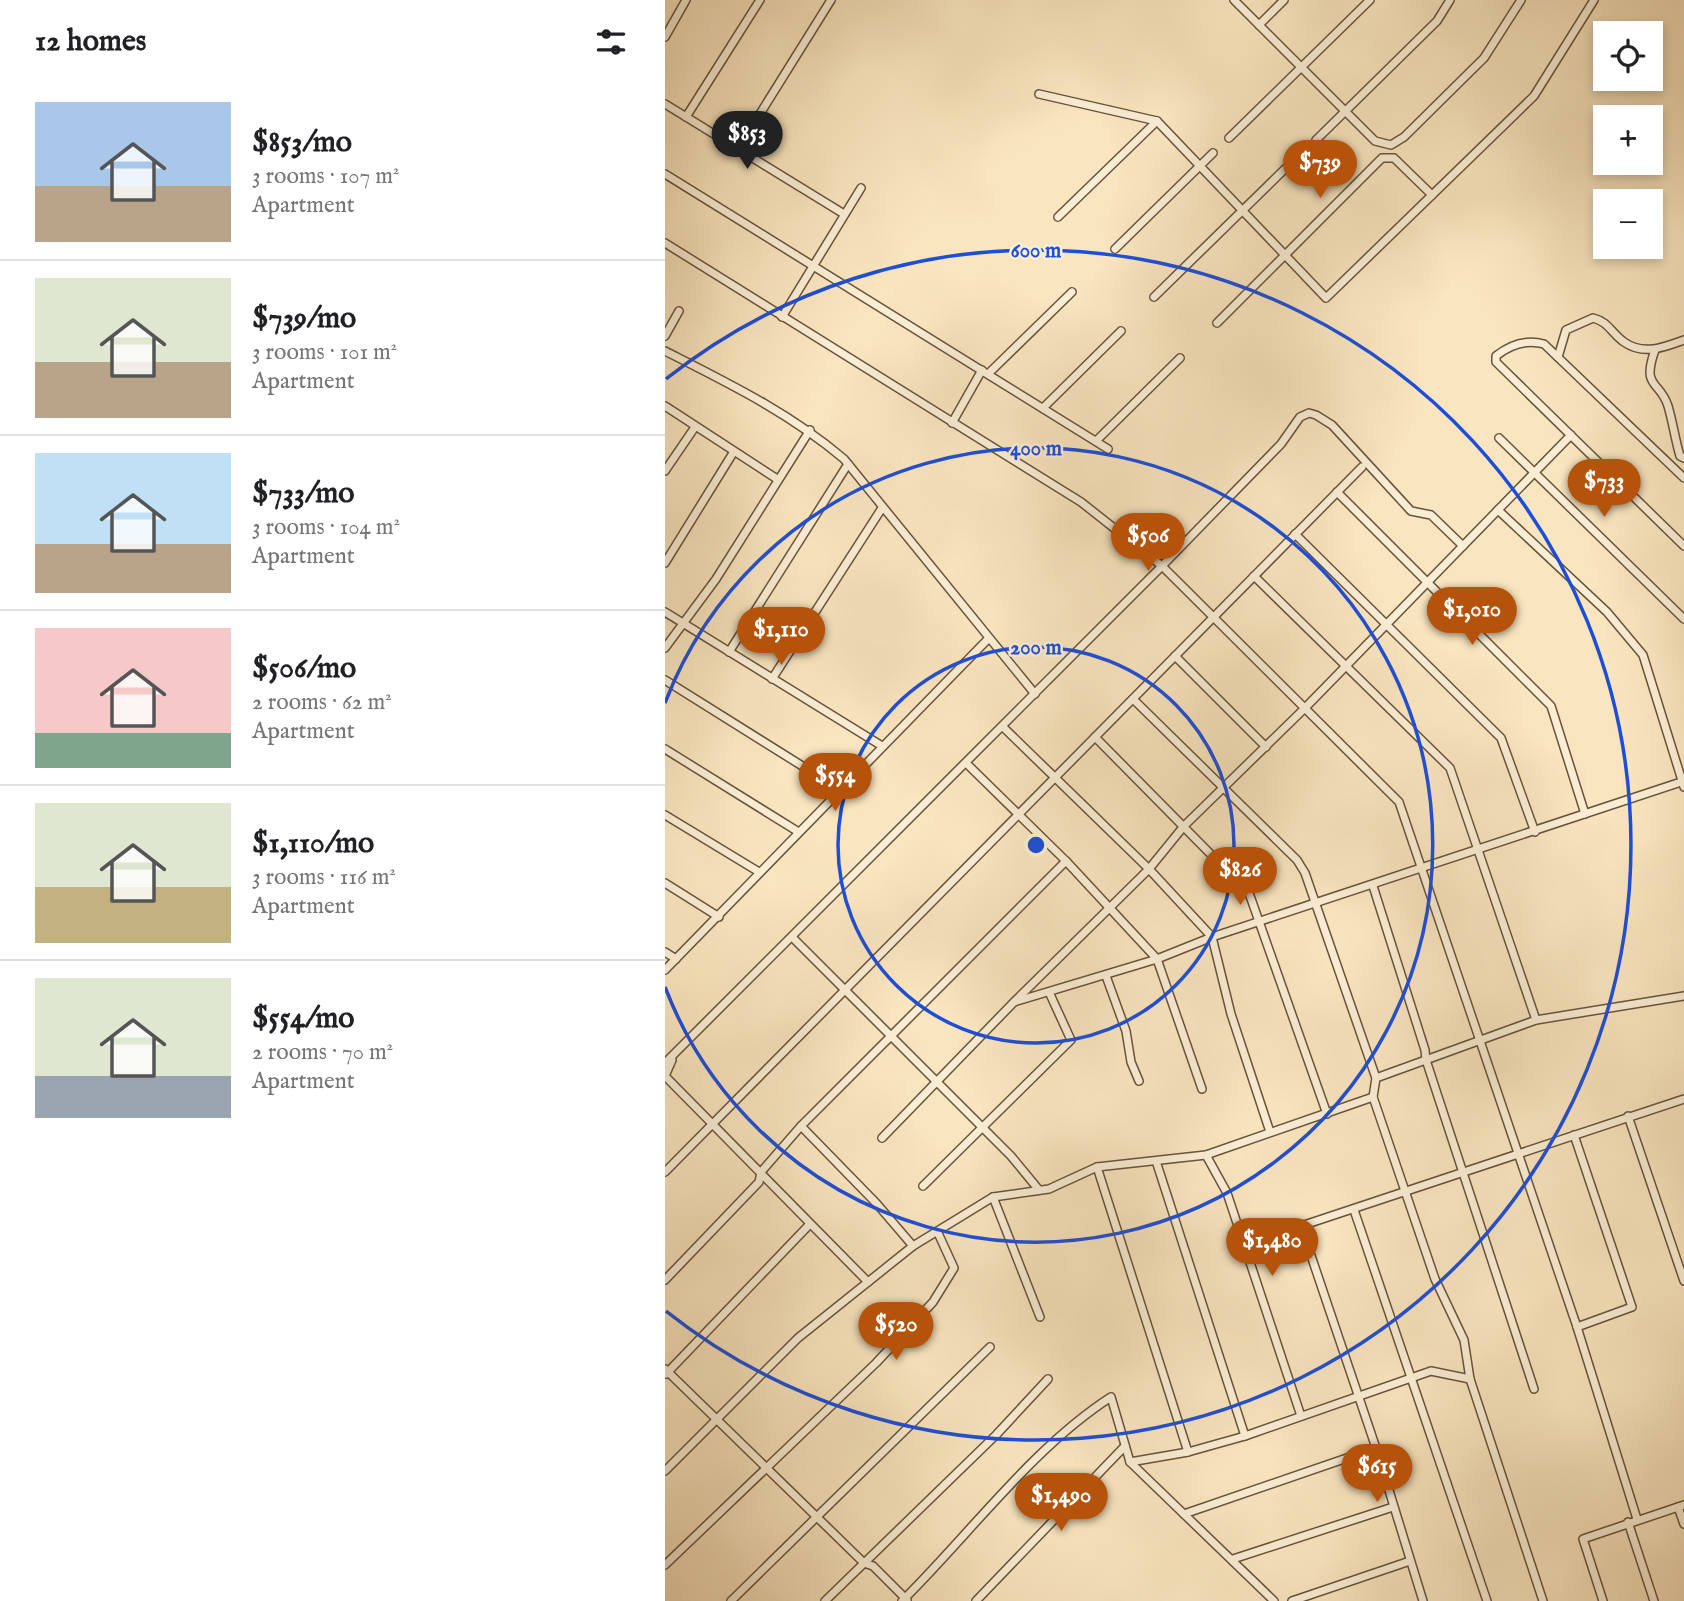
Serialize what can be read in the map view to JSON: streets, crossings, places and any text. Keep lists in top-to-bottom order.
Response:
{
  "page": {
    "heading": "12 homes",
    "map_buttons": ["+", "−"],
    "list": [
      {
        "name": "$853/mo",
        "note": "3 rooms · 107 m² · Apartment"
      },
      {
        "name": "$739/mo",
        "note": "3 rooms · 101 m² · Apartment"
      },
      {
        "name": "$733/mo",
        "note": "3 rooms · 104 m² · Apartment"
      },
      {
        "name": "$506/mo",
        "note": "2 rooms · 62 m² · Apartment"
      },
      {
        "name": "$1,110/mo",
        "note": "3 rooms · 116 m² · Apartment"
      },
      {
        "name": "$554/mo",
        "note": "2 rooms · 70 m² · Apartment"
      }
    ],
    "price": [
      "$853",
      "$739",
      "$733",
      "$506",
      "$1,010",
      "$1,110",
      "$554",
      "$826",
      "$1,480",
      "$520",
      "$615",
      "$1,490"
    ]
  },
  "rings": ["600 m", "400 m", "200 m"]
}
